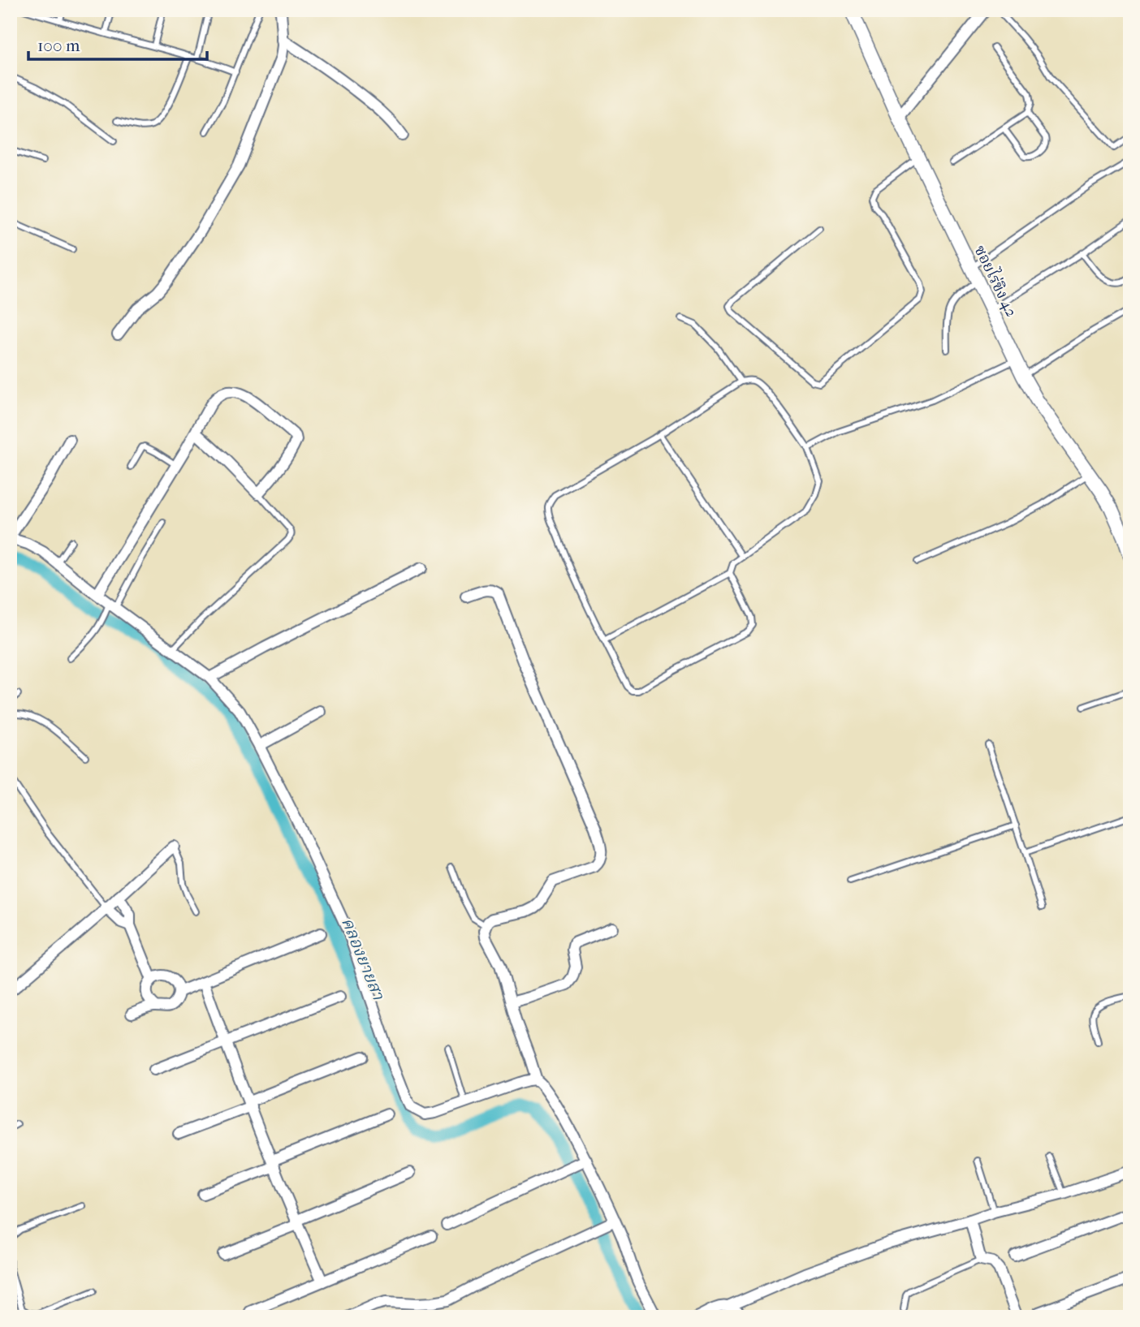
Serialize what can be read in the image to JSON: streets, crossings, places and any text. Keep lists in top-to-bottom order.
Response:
{
  "streets": {
    "street": ["ซอยไร่ขิง 42"]
  },
  "water": ["คลองยายสา"],
  "scale_bar": "100 m"
}
